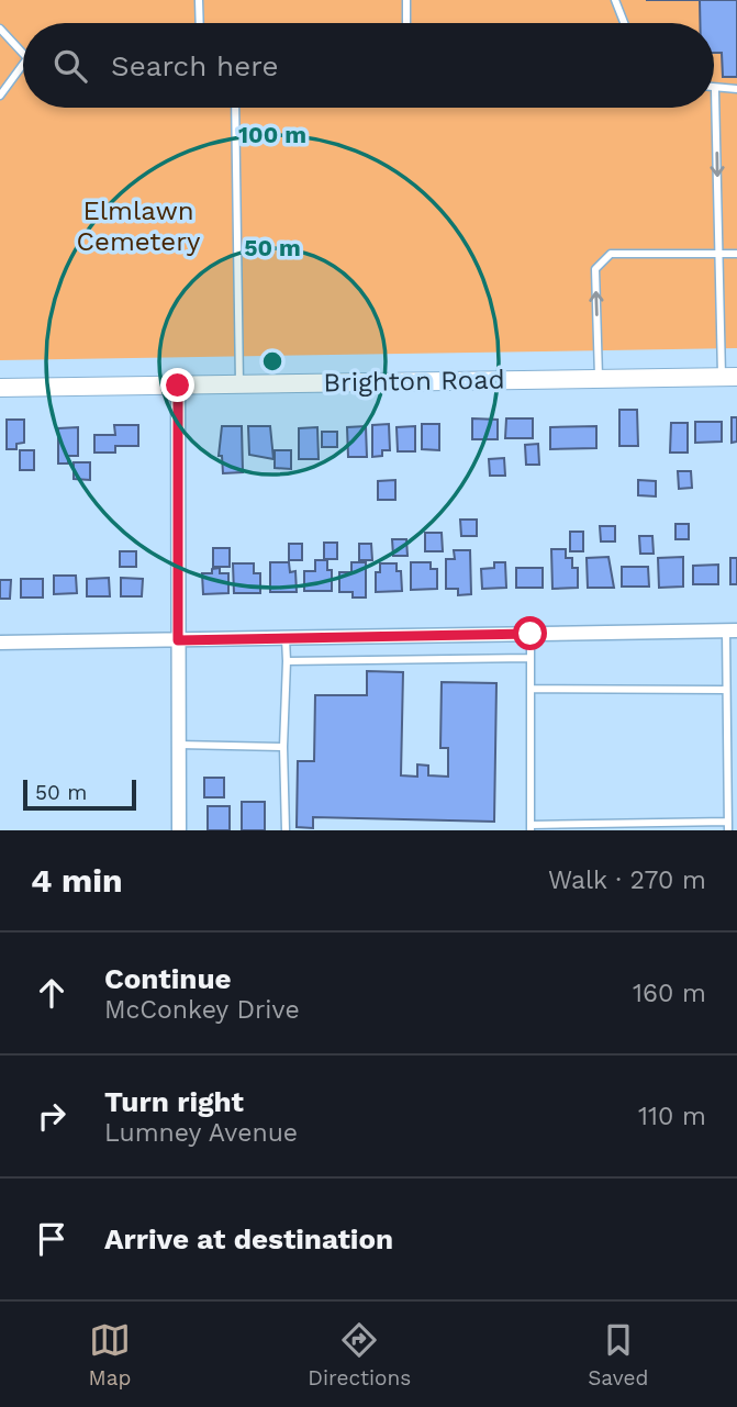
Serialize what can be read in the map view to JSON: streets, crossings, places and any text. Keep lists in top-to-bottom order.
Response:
{
  "streets": {
    "street": ["Brighton Road"]
  },
  "parks": ["Elmlawn Cemetery"],
  "scale_bar": "50 m",
  "page": {
    "search": "Search here",
    "scale": "50 m",
    "heading": ["4 min", "Walk · 270 m"],
    "list": [
      ["Continue", "McConkey Drive", "160 m"],
      ["Turn right", "Lumney Avenue", "110 m"],
      "Arrive at destination"
    ],
    "nav": ["Map", "Directions", "Saved"]
  },
  "rings": ["100 m", "50 m"]
}
